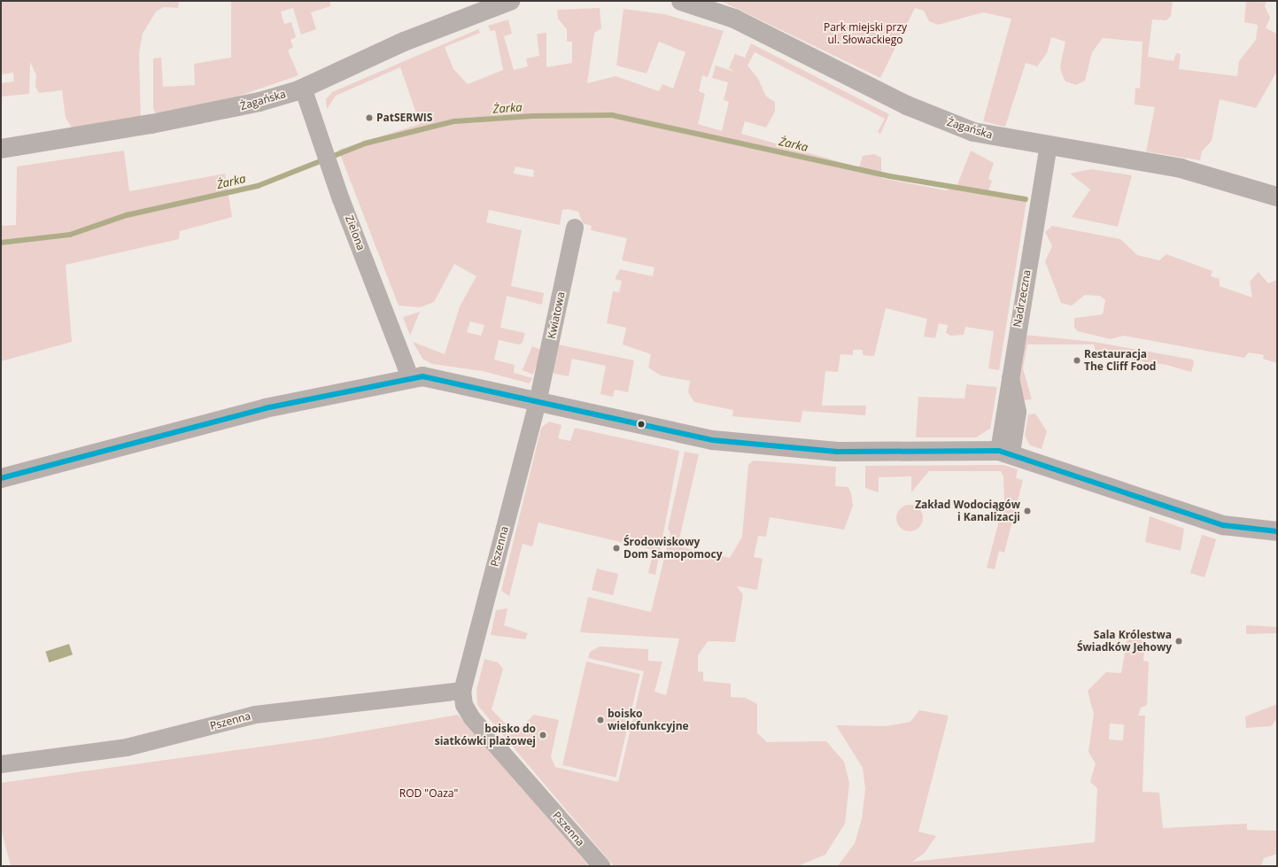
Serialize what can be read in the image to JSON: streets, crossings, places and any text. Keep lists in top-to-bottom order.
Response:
{
  "streets": {
    "street": [
      "Żagańska",
      "Zielona",
      "Nadrzeczna",
      "Kwiatowa",
      "Pszenna"
    ]
  },
  "crossings": [
    ["Żagańska", "Zielona"],
    ["Żagańska", "Nadrzeczna"],
    ["Kwiatowa", "Pszenna"]
  ],
  "water": ["Żarka"],
  "parks": ["Park miejski przy ul. Słowackiego", "ROD \"Oaza\""],
  "places": [
    "PatSERWIS",
    "Restauracja The Cliff Food",
    "Zakład Wodociągów i Kanalizacji",
    "Środowiskowy Dom Samopomocy",
    "Sala Królestwa Świadków Jehowy",
    "boisko wielofunkcyjne",
    "boisko do siatkówki plażowej"
  ]
}
